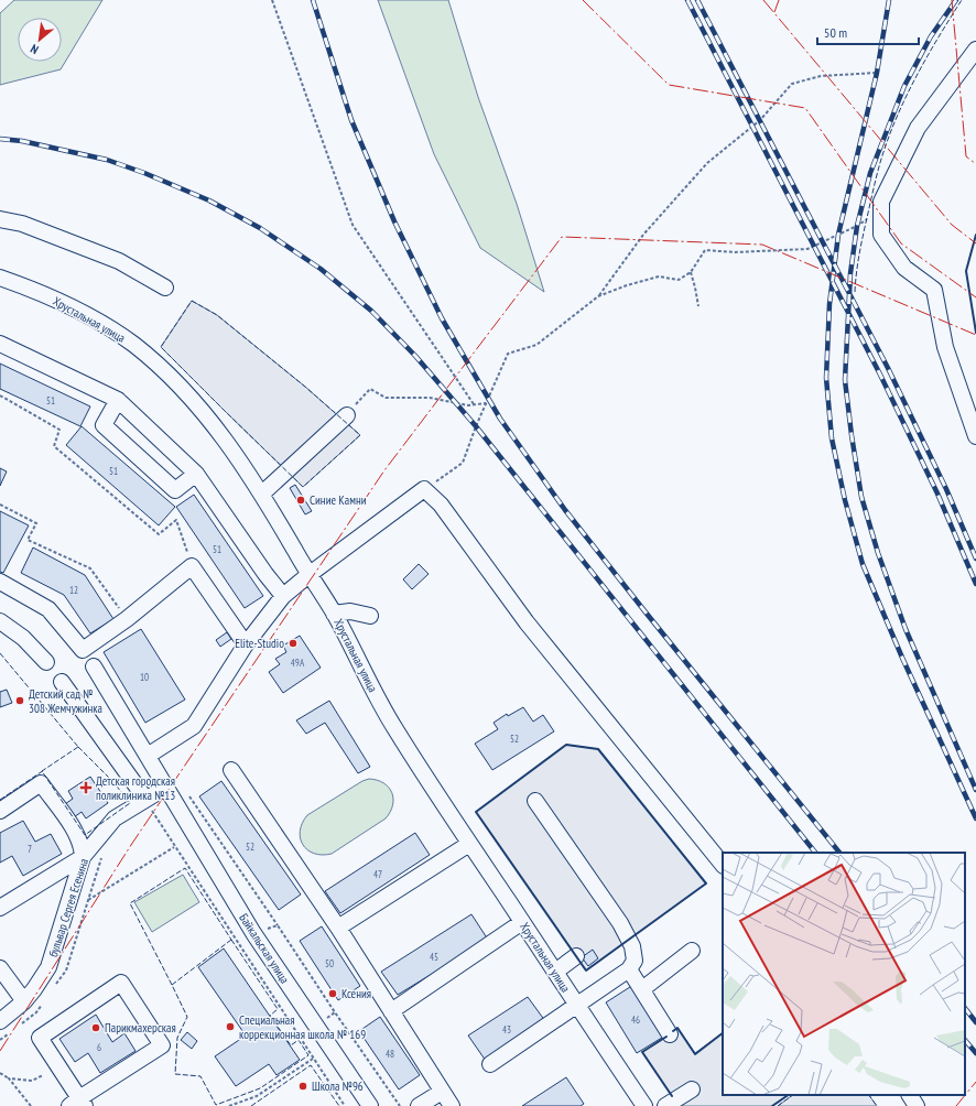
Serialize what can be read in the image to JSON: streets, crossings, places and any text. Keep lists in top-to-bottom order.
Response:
{
  "streets": {
    "street": ["Хрустальная улица", "бульвар Сергея Есенина", "Байкальская улица"]
  },
  "crossings": [
    ["бульвар Сергея Есенина", "Байкальская улица"]
  ],
  "places": {
    "other": [
      "Синие Камни",
      "Elite-Studio",
      "Детский сад № 308 Жемчужинка",
      "Ксения",
      "Специальная коррекционная школа № 169",
      "Парикмахерская",
      "Школа №96"
    ],
    "health": ["Детская городская поликлиника №13"]
  },
  "house_numbers": [
    "51",
    "51",
    "51",
    "12",
    "49А",
    "10",
    "52",
    "52",
    "7",
    "47",
    "45",
    "50",
    "46",
    "43",
    "6",
    "48"
  ],
  "scale_bar": "50 m",
  "north": "bottom left"
}
